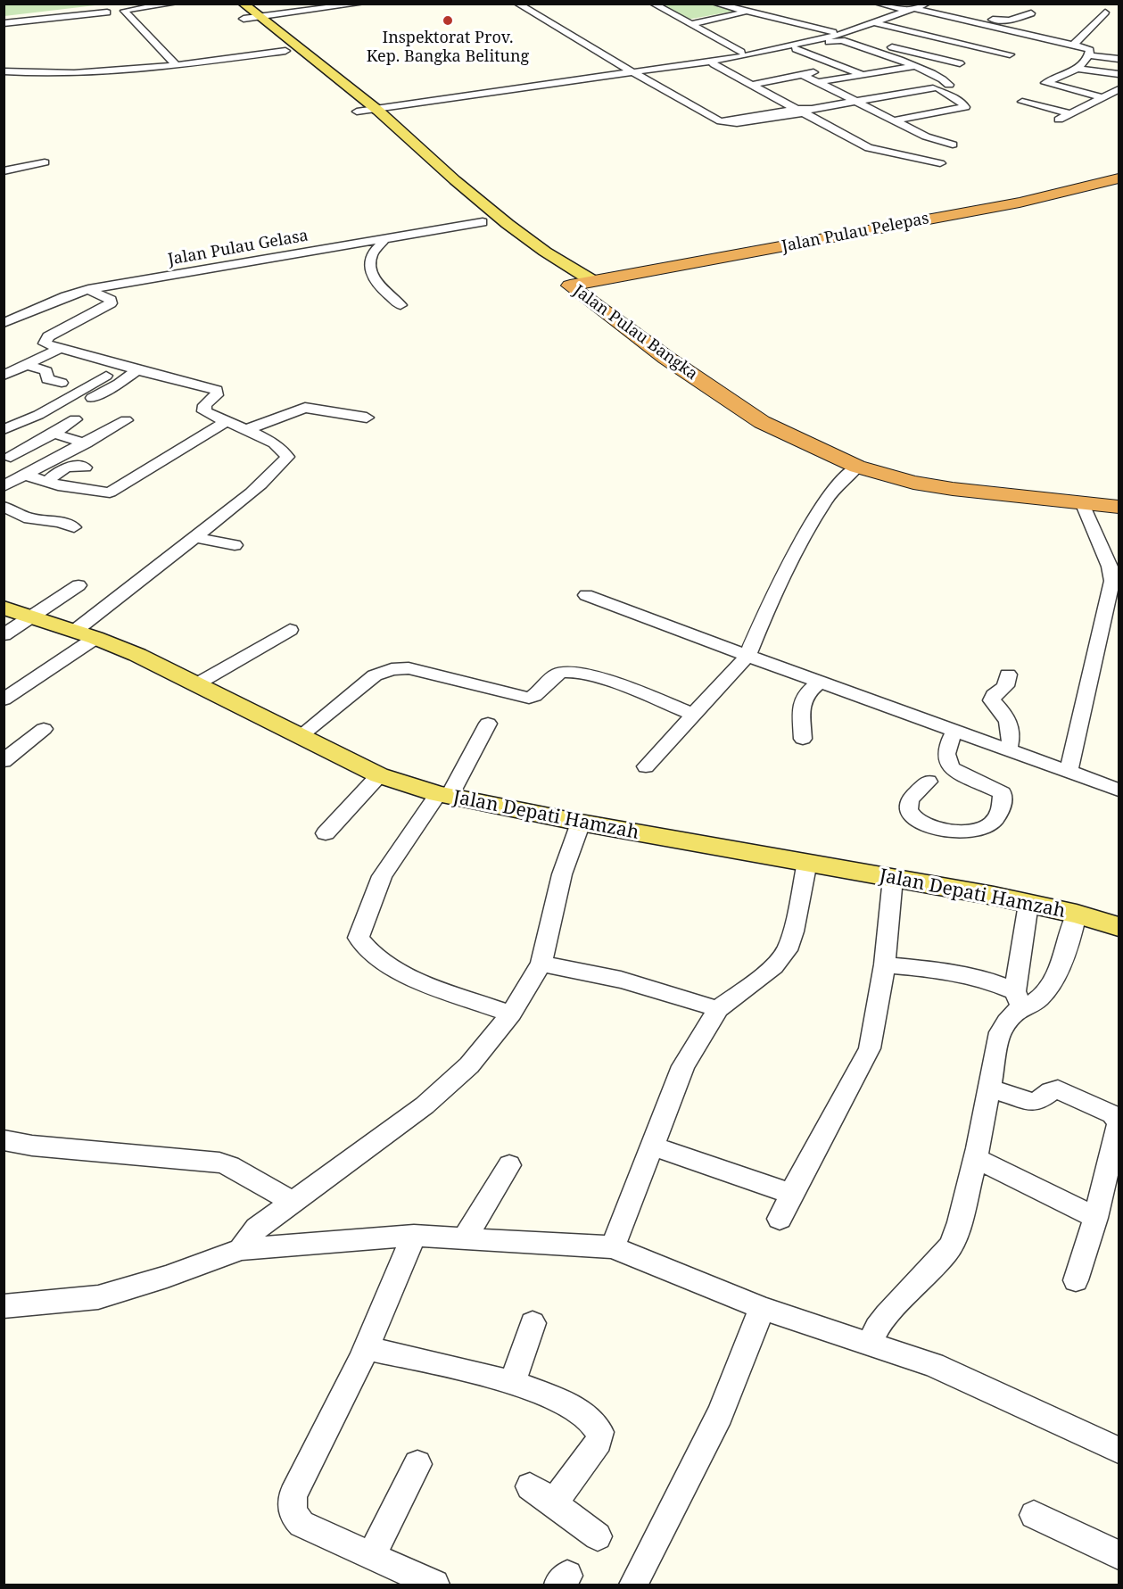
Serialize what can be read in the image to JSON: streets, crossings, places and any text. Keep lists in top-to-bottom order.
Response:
{
  "streets": {
    "highway": ["Jalan Pulau Pelepas", "Jalan Pulau Bangka"],
    "main road": ["Jalan Depati Hamzah"],
    "street": ["Jalan Pulau Gelasa"]
  },
  "crossings": [
    ["Jalan Pulau Pelepas", "Jalan Pulau Bangka"]
  ],
  "places": ["Inspektorat Prov. Kep. Bangka Belitung"]
}
